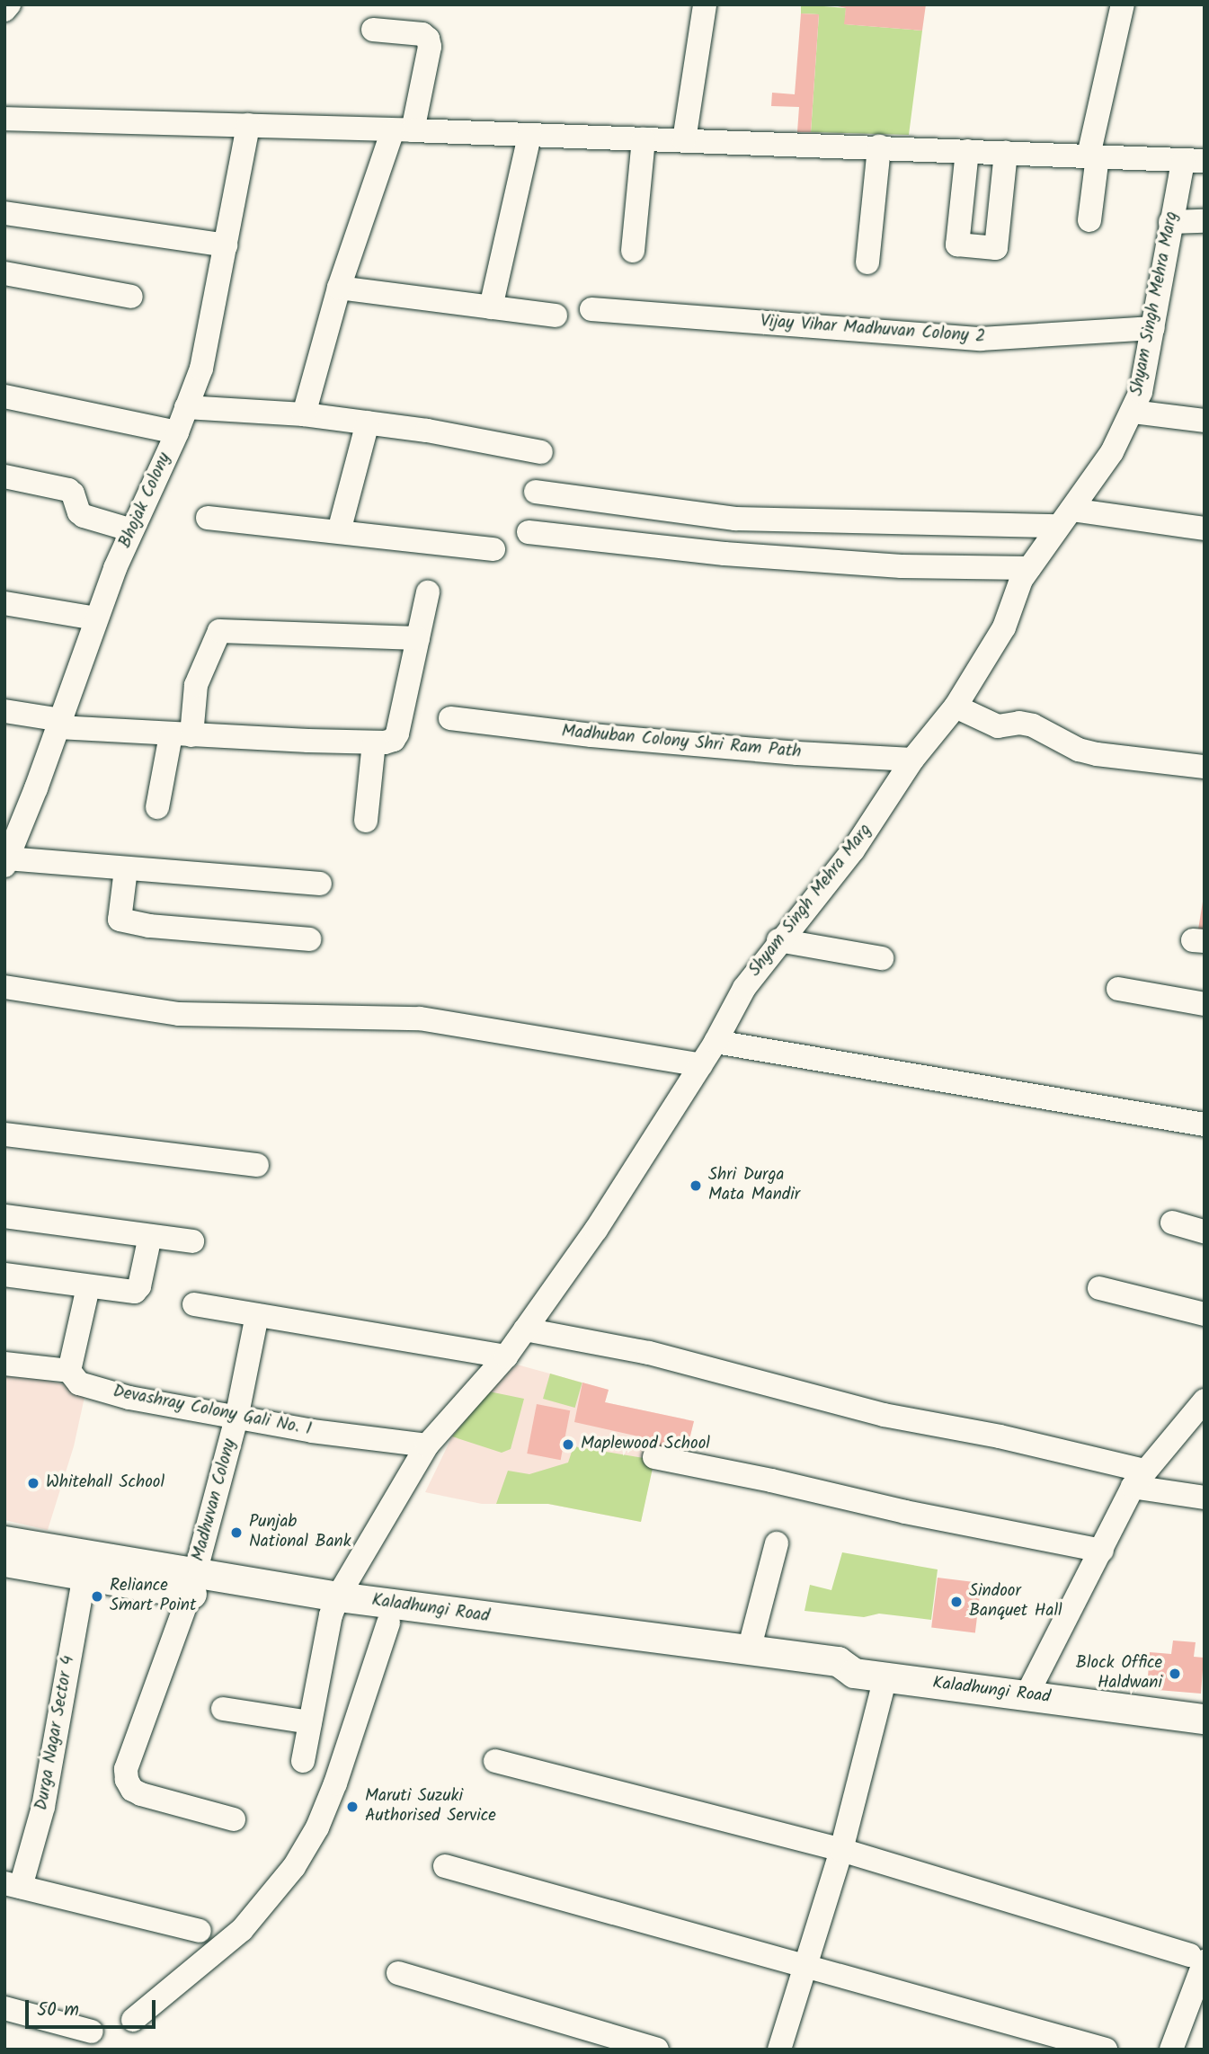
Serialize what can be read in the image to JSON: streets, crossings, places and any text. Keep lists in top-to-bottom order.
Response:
{
  "streets": {
    "main road": ["Kaladhungi Road"],
    "street": [
      "Shyam Singh Mehra Marg",
      "Vijay Vihar Madhuvan Colony 2",
      "Bhojak Colony",
      "Madhuban Colony Shri Ram Path",
      "Devashray Colony Gali No. 1",
      "Madhuvan Colony",
      "Durga Nagar Sector 4"
    ]
  },
  "crossings": [
    ["Shyam Singh Mehra Marg", "Vijay Vihar Madhuvan Colony 2"],
    ["Shyam Singh Mehra Marg", "Madhuban Colony Shri Ram Path"],
    ["Shyam Singh Mehra Marg", "Devashray Colony Gali No. 1"],
    ["Shyam Singh Mehra Marg", "Kaladhungi Road"],
    ["Devashray Colony Gali No. 1", "Madhuvan Colony"],
    ["Madhuvan Colony", "Kaladhungi Road"],
    ["Kaladhungi Road", "Durga Nagar Sector 4"]
  ],
  "places": [
    "Shri Durga Mata Mandir",
    "Maplewood School",
    "Whitehall School",
    "Punjab National Bank",
    "Reliance Smart Point",
    "Sindoor Banquet Hall",
    "Block Office Haldwani",
    "Maruti Suzuki Authorised Service"
  ],
  "scale_bar": "50 m"
}
